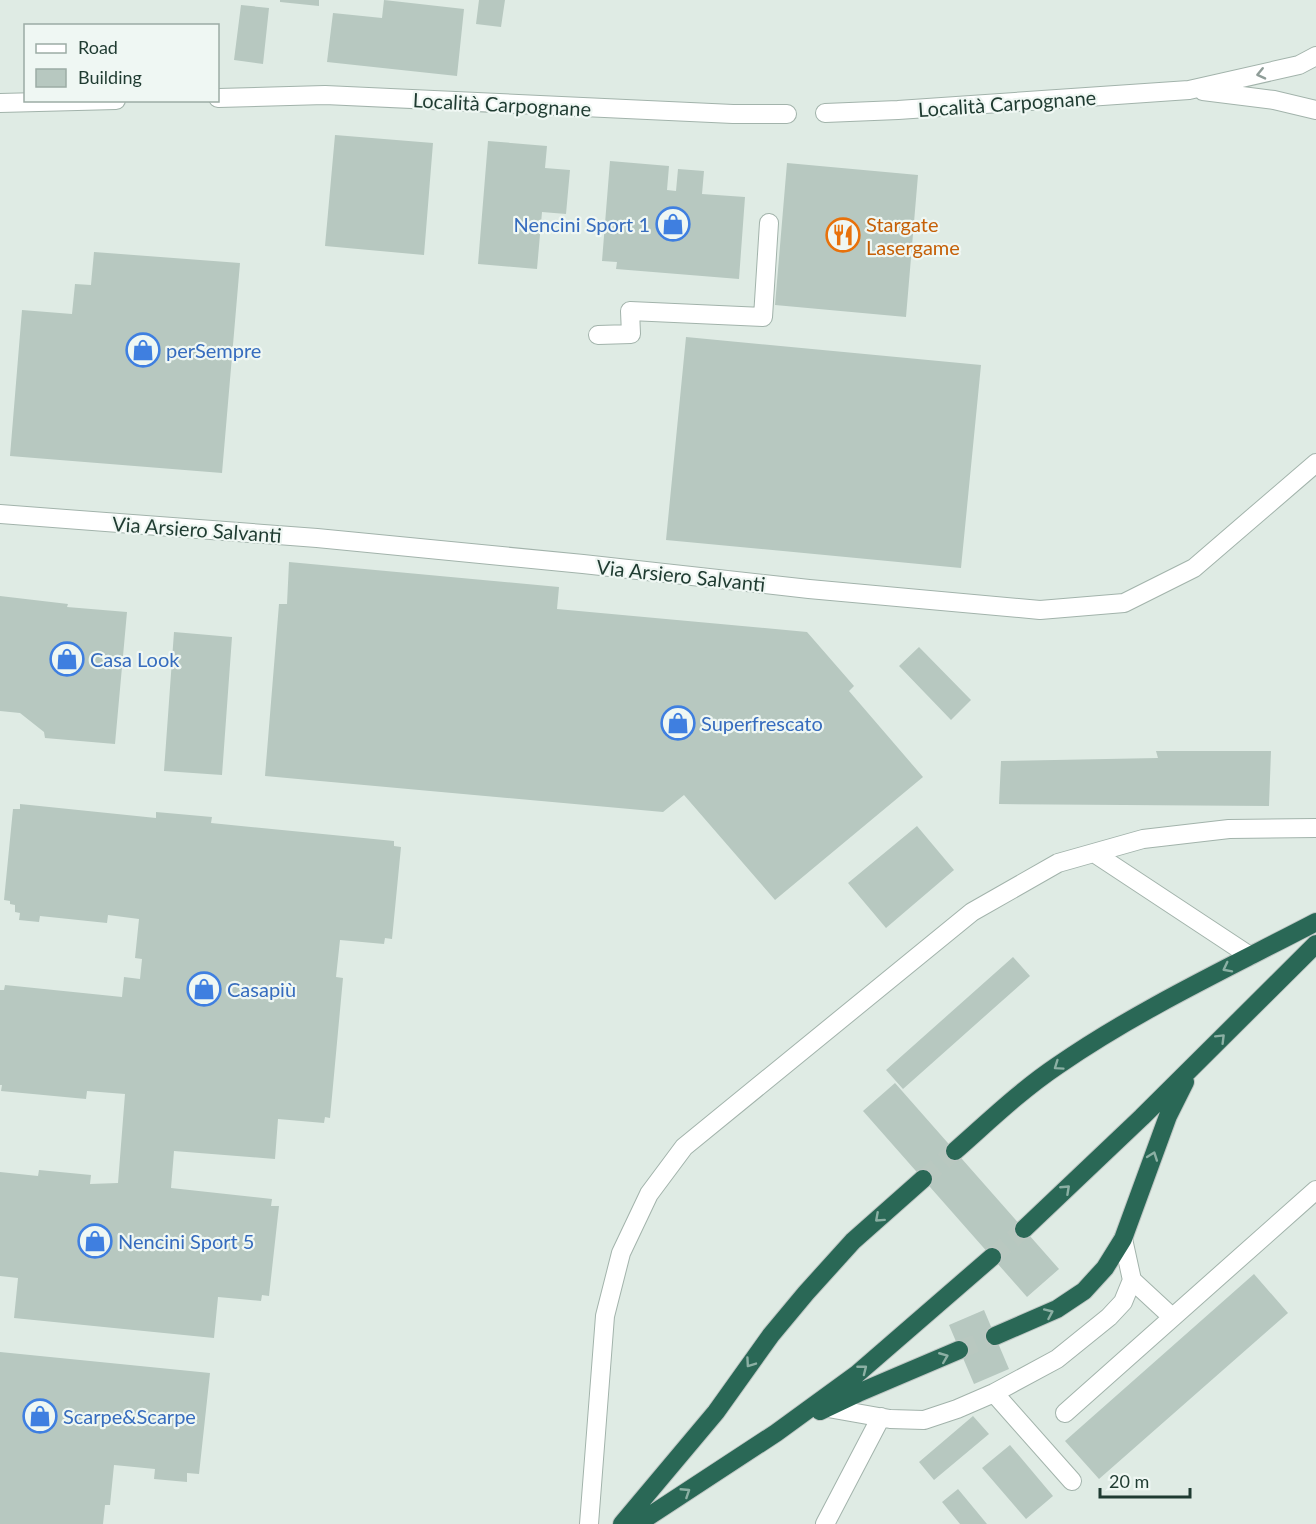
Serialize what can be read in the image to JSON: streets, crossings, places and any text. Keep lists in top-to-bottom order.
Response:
{
  "streets": {
    "street": ["Località Carpognane", "Via Arsiero Salvanti"]
  },
  "places": {
    "shop": [
      "Nencini Sport 1",
      "perSempre",
      "Casa Look",
      "Superfrescato",
      "Casapiù",
      "Nencini Sport 5",
      "Scarpe&Scarpe"
    ],
    "restaurant": ["Stargate Lasergame"]
  },
  "legend": ["Road", "Building"],
  "scale_bar": "20 m"
}
